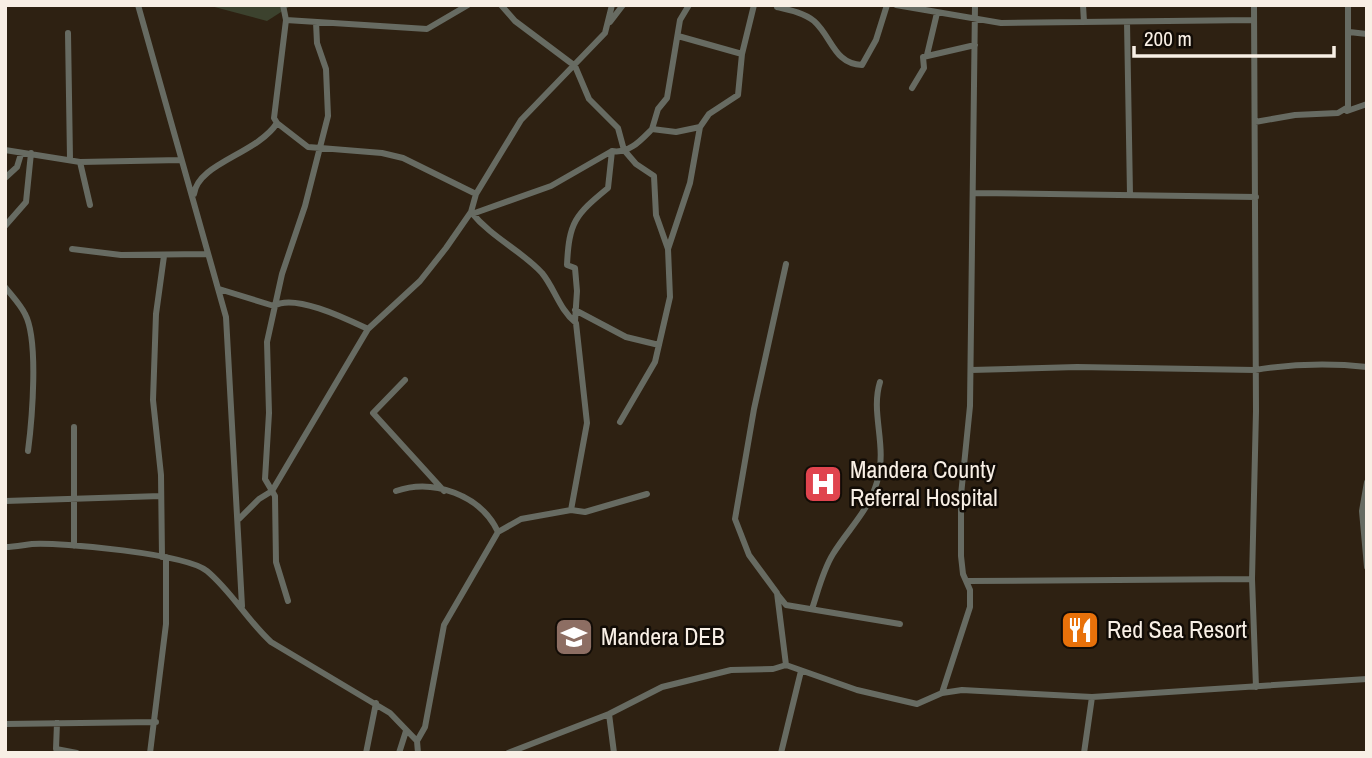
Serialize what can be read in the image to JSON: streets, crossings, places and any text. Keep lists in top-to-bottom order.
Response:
{
  "places": {
    "hospital": ["Mandera County Referral Hospital"],
    "restaurant": ["Red Sea Resort"],
    "school or university": ["Mandera DEB"]
  },
  "scale_bar": "200 m"
}
